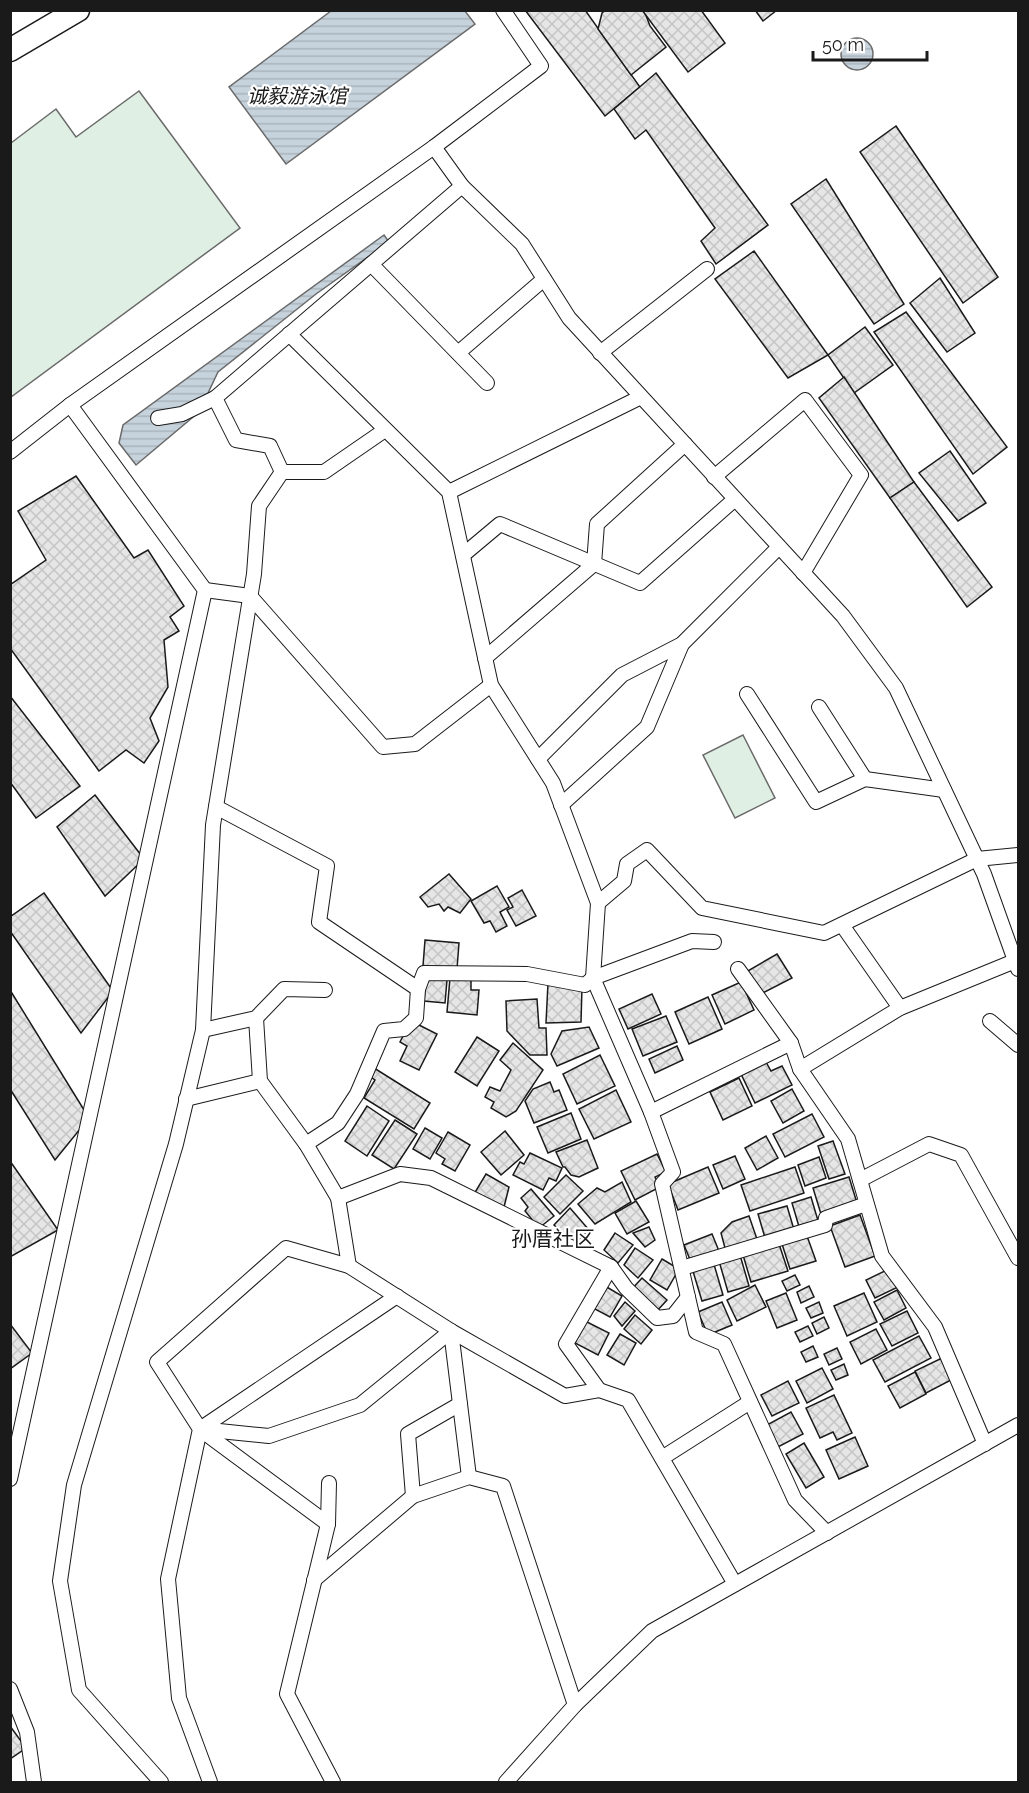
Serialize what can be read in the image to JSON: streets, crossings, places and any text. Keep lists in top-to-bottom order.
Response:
{
  "districts": ["孙厝社区"],
  "water": ["诚毅游泳馆"],
  "scale_bar": "50 m"
}
